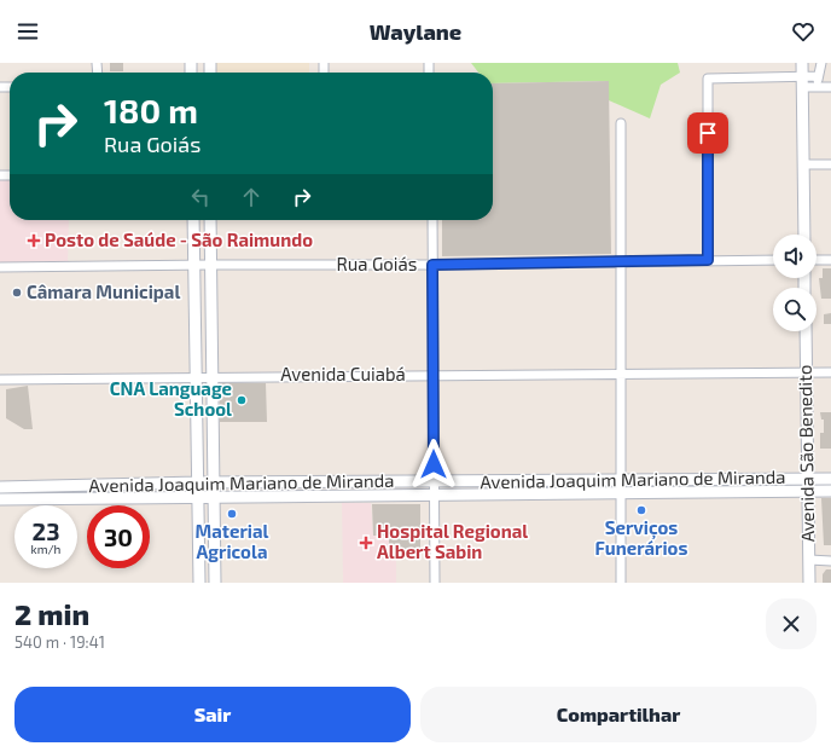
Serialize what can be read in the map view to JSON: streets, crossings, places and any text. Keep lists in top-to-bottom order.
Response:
{
  "streets": {
    "street": [
      "Rua Goiás",
      "Avenida Cuiabá",
      "Avenida São Benedito",
      "Avenida Joaquim Mariano de Miranda"
    ]
  },
  "crossings": [
    ["Avenida Cuiabá", "Avenida São Benedito"],
    ["Avenida São Benedito", "Avenida Joaquim Mariano de Miranda"]
  ],
  "places": {
    "health": ["Posto de Saúde - São Raimundo", "Hospital Regional Albert Sabin"],
    "other": [
      "Câmara Municipal",
      "CNA Language School",
      "Serviços Funerários",
      "Material Agricola"
    ]
  },
  "page": {
    "header": "Waylane",
    "turn": ["180 m", "Rua Goiás"],
    "speed": "23 km/h",
    "limit": "30",
    "heading": ["2 min", "540 m · 19:41"],
    "buttons": ["Sair", "Compartilhar"]
  }
}
